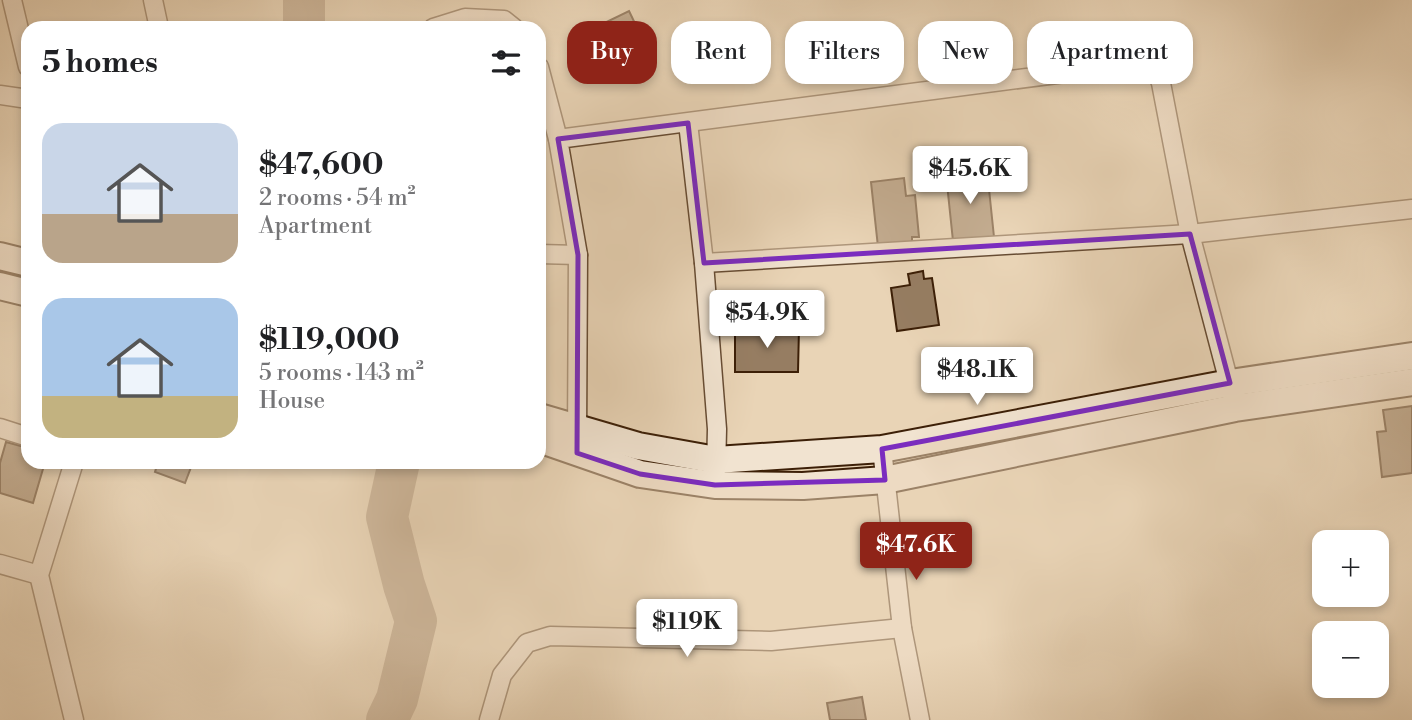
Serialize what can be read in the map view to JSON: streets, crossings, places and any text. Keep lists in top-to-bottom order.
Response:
{
  "page": {
    "chip": [
      "Buy",
      "Rent",
      "Filters",
      "New",
      "Apartment"
    ],
    "heading": "5 homes",
    "list": [
      {
        "name": "$47,600",
        "note": "2 rooms · 54 m² · Apartment"
      },
      {
        "name": "$119,000",
        "note": "5 rooms · 143 m² · House"
      }
    ],
    "price": [
      "$45.6K",
      "$54.9K",
      "$48.1K",
      "$47.6K",
      "$119K"
    ],
    "map_buttons": ["+", "−"]
  }
}
